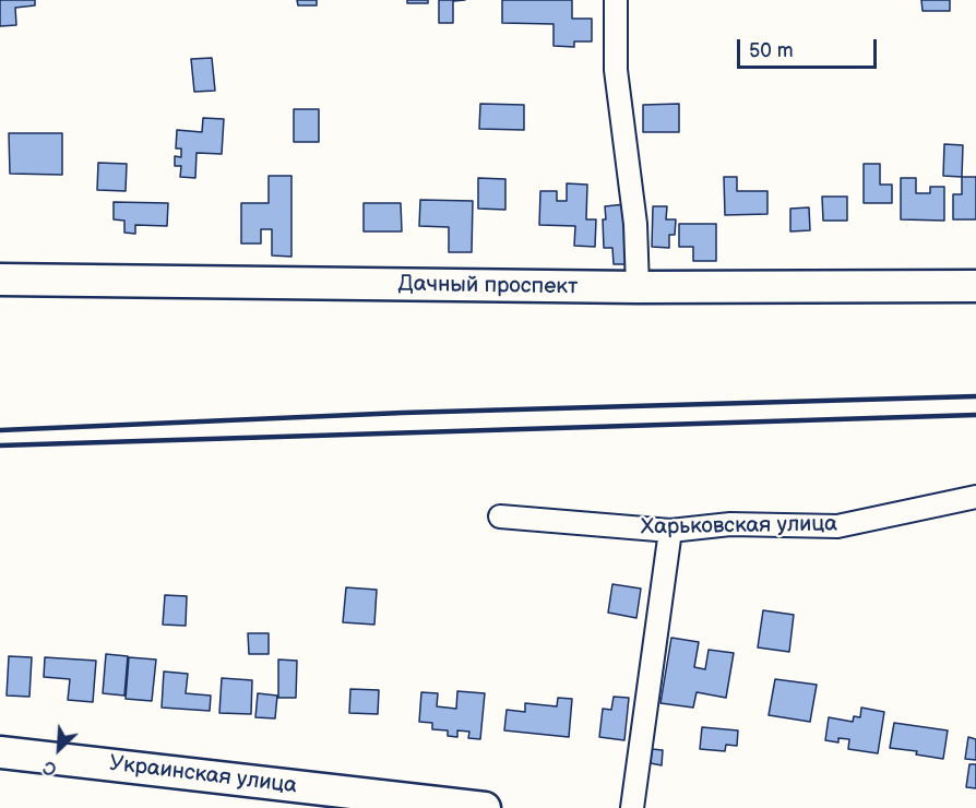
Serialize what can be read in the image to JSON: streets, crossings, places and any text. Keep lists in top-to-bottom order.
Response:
{
  "streets": {
    "street": ["Дачный проспект", "Харьковская улица", "Украинская улица"]
  },
  "scale_bar": "50 m",
  "north": "bottom left"
}
